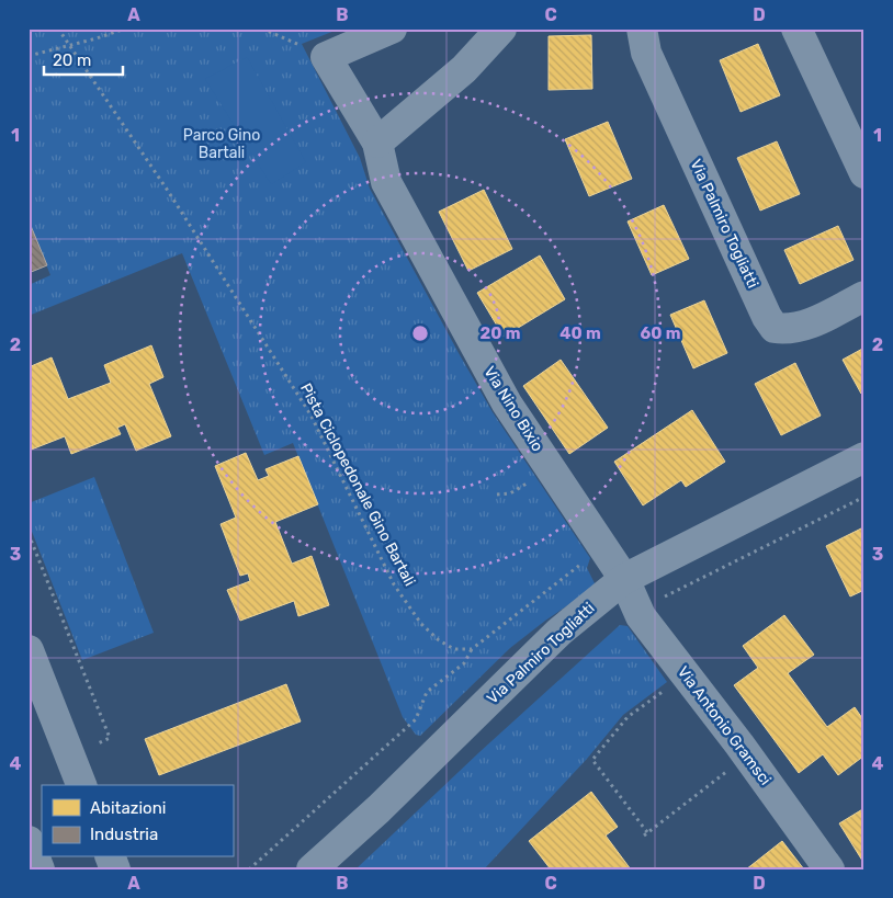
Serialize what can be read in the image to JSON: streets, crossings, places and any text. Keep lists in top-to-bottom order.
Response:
{
  "streets": {
    "street": ["Via Palmiro Togliatti", "Via Nino Bixio", "Via Antonio Gramsci"],
    "path": ["Pista Ciclopedonale Gino Bartali"]
  },
  "crossings": [
    ["Via Palmiro Togliatti", "Via Nino Bixio"],
    ["Via Palmiro Togliatti", "Via Antonio Gramsci"],
    ["Via Nino Bixio", "Via Antonio Gramsci"]
  ],
  "parks": ["Parco Gino Bartali"],
  "legend": ["Abitazioni", "Industria"],
  "scale_bar": "20 m",
  "grid": {
    "columns": [
      "A",
      "B",
      "C",
      "D"
    ],
    "rows": [
      "1",
      "2",
      "3",
      "4"
    ]
  },
  "rings": ["20 m", "40 m", "60 m"]
}
